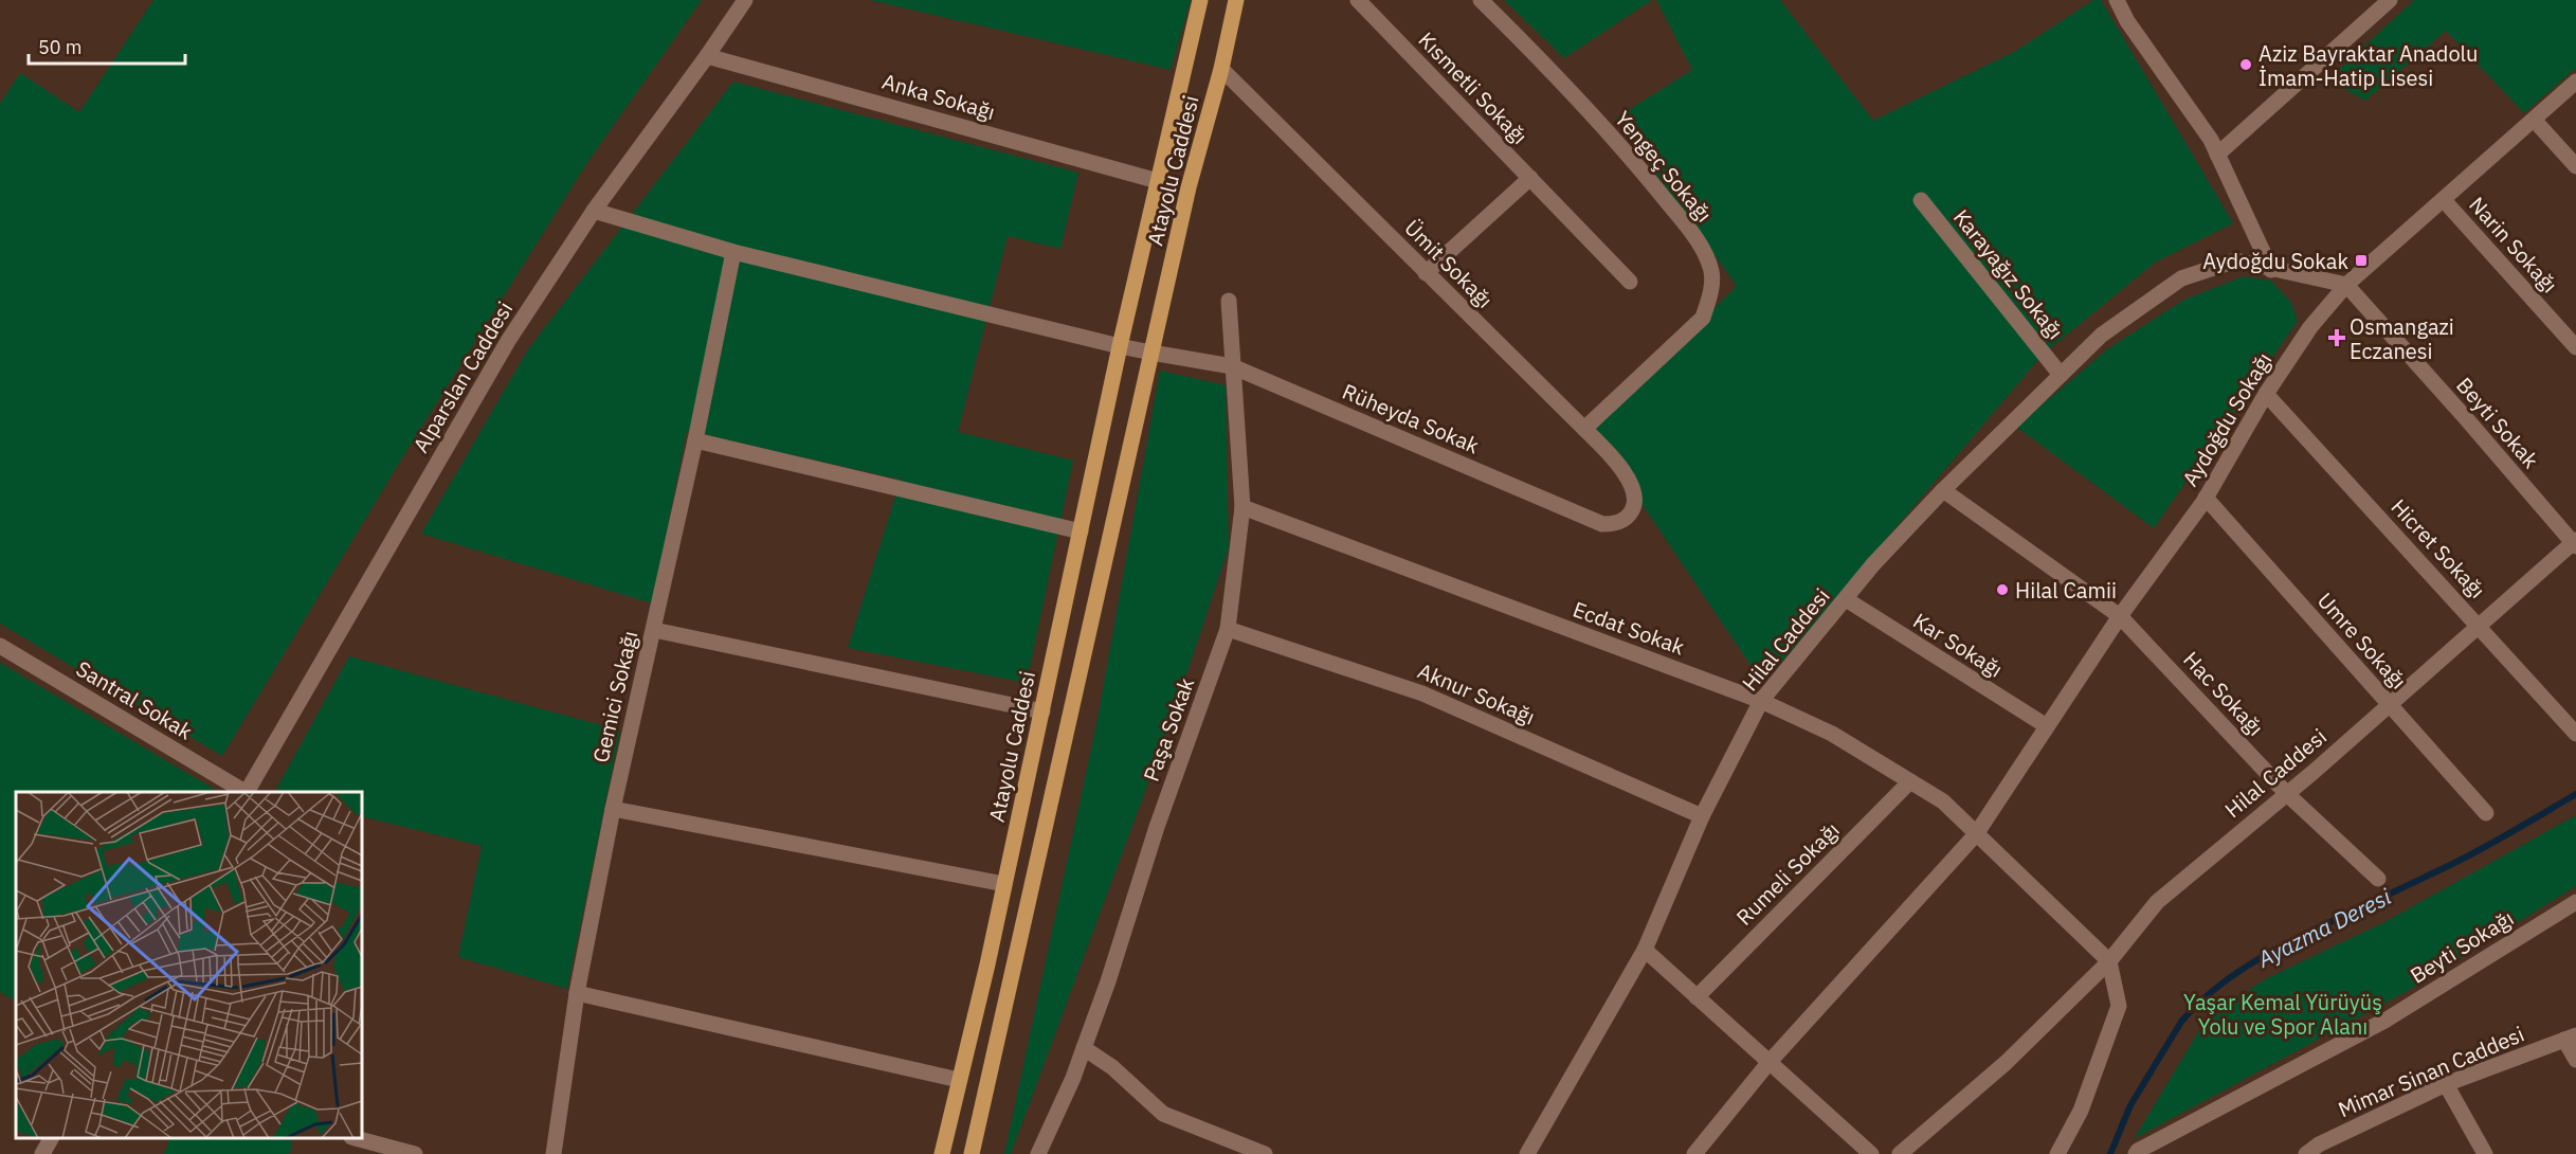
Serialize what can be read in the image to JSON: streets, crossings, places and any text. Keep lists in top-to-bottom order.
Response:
{
  "streets": {
    "main road": ["Atayolu Caddesi"],
    "street": [
      "Kısmetli Sokağı",
      "Anka Sokağı",
      "Yengeç Sokağı",
      "Narin Sokağı",
      "Ümit Sokağı",
      "Karayağız Sokağı",
      "Alparslan Caddesi",
      "Rüheyda Sokak",
      "Aydoğdu Sokağı",
      "Beyti Sokak",
      "Hicret Sokağı",
      "Ecdat Sokak",
      "Hilal Caddesi",
      "Umre Sokağı",
      "Kar Sokağı",
      "Aknur Sokağı",
      "Hac Sokağı",
      "Gemici Sokağı",
      "Santral Sokak",
      "Paşa Sokak",
      "Rumeli Sokağı",
      "Beyti Sokağı",
      "Mimar Sinan Caddesi"
    ]
  },
  "crossings": [
    ["Anka Sokağı", "Atayolu Caddesi"],
    ["Anka Sokağı", "Alparslan Caddesi"],
    ["Yengeç Sokağı", "Ümit Sokağı"],
    ["Atayolu Caddesi", "Ümit Sokağı"],
    ["Atayolu Caddesi", "Rüheyda Sokak"],
    ["Narin Sokağı", "Aydoğdu Sokağı"],
    ["Ümit Sokağı", "Rüheyda Sokak"],
    ["Karayağız Sokağı", "Hilal Caddesi"],
    ["Rüheyda Sokak", "Paşa Sokak"],
    ["Aydoğdu Sokağı", "Beyti Sokak"],
    ["Aydoğdu Sokağı", "Hicret Sokağı"],
    ["Aydoğdu Sokağı", "Ecdat Sokak"],
    ["Aydoğdu Sokağı", "Umre Sokağı"],
    ["Aydoğdu Sokağı", "Kar Sokağı"],
    ["Aydoğdu Sokağı", "Hac Sokağı"],
    ["Beyti Sokak", "Hilal Caddesi"],
    ["Hicret Sokağı", "Hilal Caddesi"],
    ["Ecdat Sokak", "Hilal Caddesi"],
    ["Ecdat Sokak", "Paşa Sokak"],
    ["Ecdat Sokak", "Rumeli Sokağı"],
    ["Hilal Caddesi", "Umre Sokağı"],
    ["Hilal Caddesi", "Kar Sokağı"],
    ["Hilal Caddesi", "Aknur Sokağı"],
    ["Hilal Caddesi", "Hac Sokağı"],
    ["Aknur Sokağı", "Paşa Sokak"]
  ],
  "water": ["Ayazma Deresi"],
  "parks": ["Yaşar Kemal Yürüyüş Yolu ve Spor Alanı"],
  "places": {
    "other": ["Aziz Bayraktar Anadolu İmam-Hatip Lisesi", "Hilal Camii"],
    "transit": ["Aydoğdu Sokak"],
    "health": ["Osmangazi Eczanesi"]
  },
  "scale_bar": "50 m"
}
